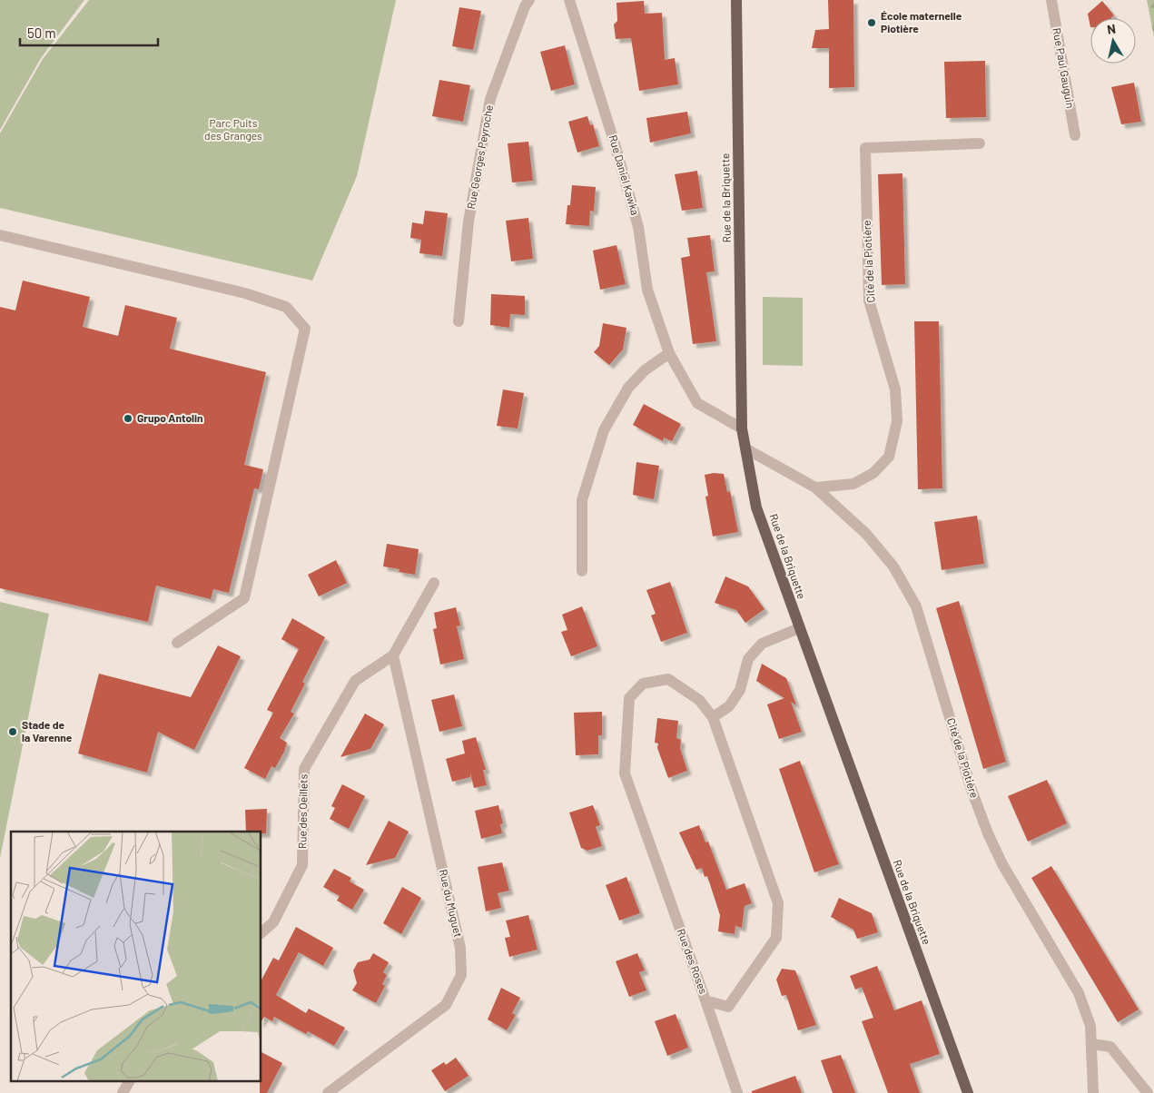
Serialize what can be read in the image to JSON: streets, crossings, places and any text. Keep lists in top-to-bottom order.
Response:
{
  "streets": {
    "main road": ["Rue de la Briquette"],
    "street": [
      "Rue Paul Gauguin",
      "Rue Georges Peyroche",
      "Rue Daniel Kawka",
      "Cité de la Piotière",
      "Rue des Oeillets",
      "Rue du Muguet",
      "Rue des Roses"
    ]
  },
  "crossings": [
    ["Rue Daniel Kawka", "Rue de la Briquette"],
    ["Rue de la Briquette", "Cité de la Piotière"],
    ["Rue des Oeillets", "Rue du Muguet"]
  ],
  "parks": ["Parc Puits des Granges"],
  "places": ["École maternelle Piotière", "Grupo Antolin", "Stade de la Varenne"],
  "scale_bar": "50 m",
  "north": "top"
}
